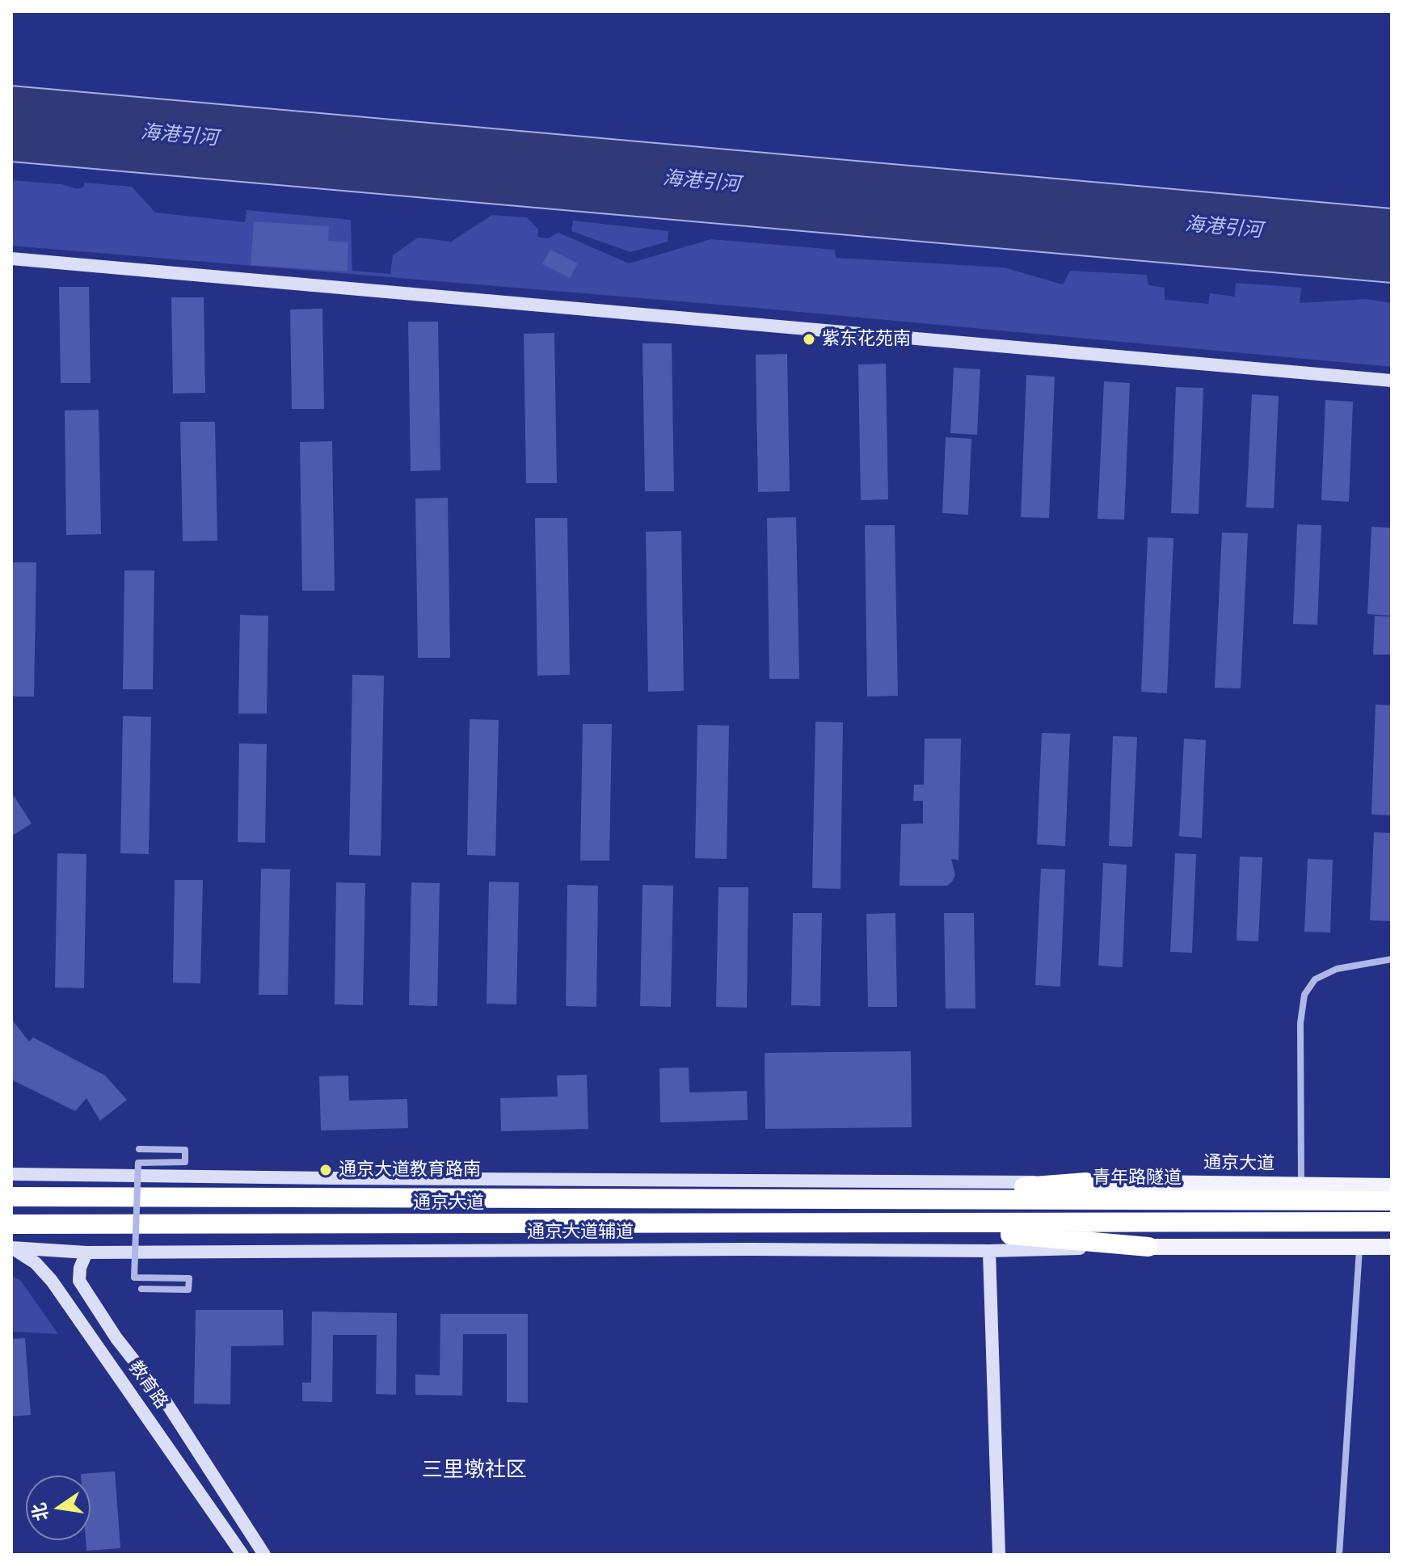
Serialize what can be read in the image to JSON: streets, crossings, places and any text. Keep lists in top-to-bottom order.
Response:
{
  "streets": {
    "highway": ["通京大道", "青年路隧道"],
    "street": ["通京大道辅道", "教育路"]
  },
  "crossings": [
    ["通京大道", "青年路隧道"],
    ["通京大道辅道", "教育路"]
  ],
  "districts": ["三里墩社区"],
  "water": ["海港引河"],
  "places": ["紫东花苑南", "通京大道教育路南"],
  "north": "left"
}
